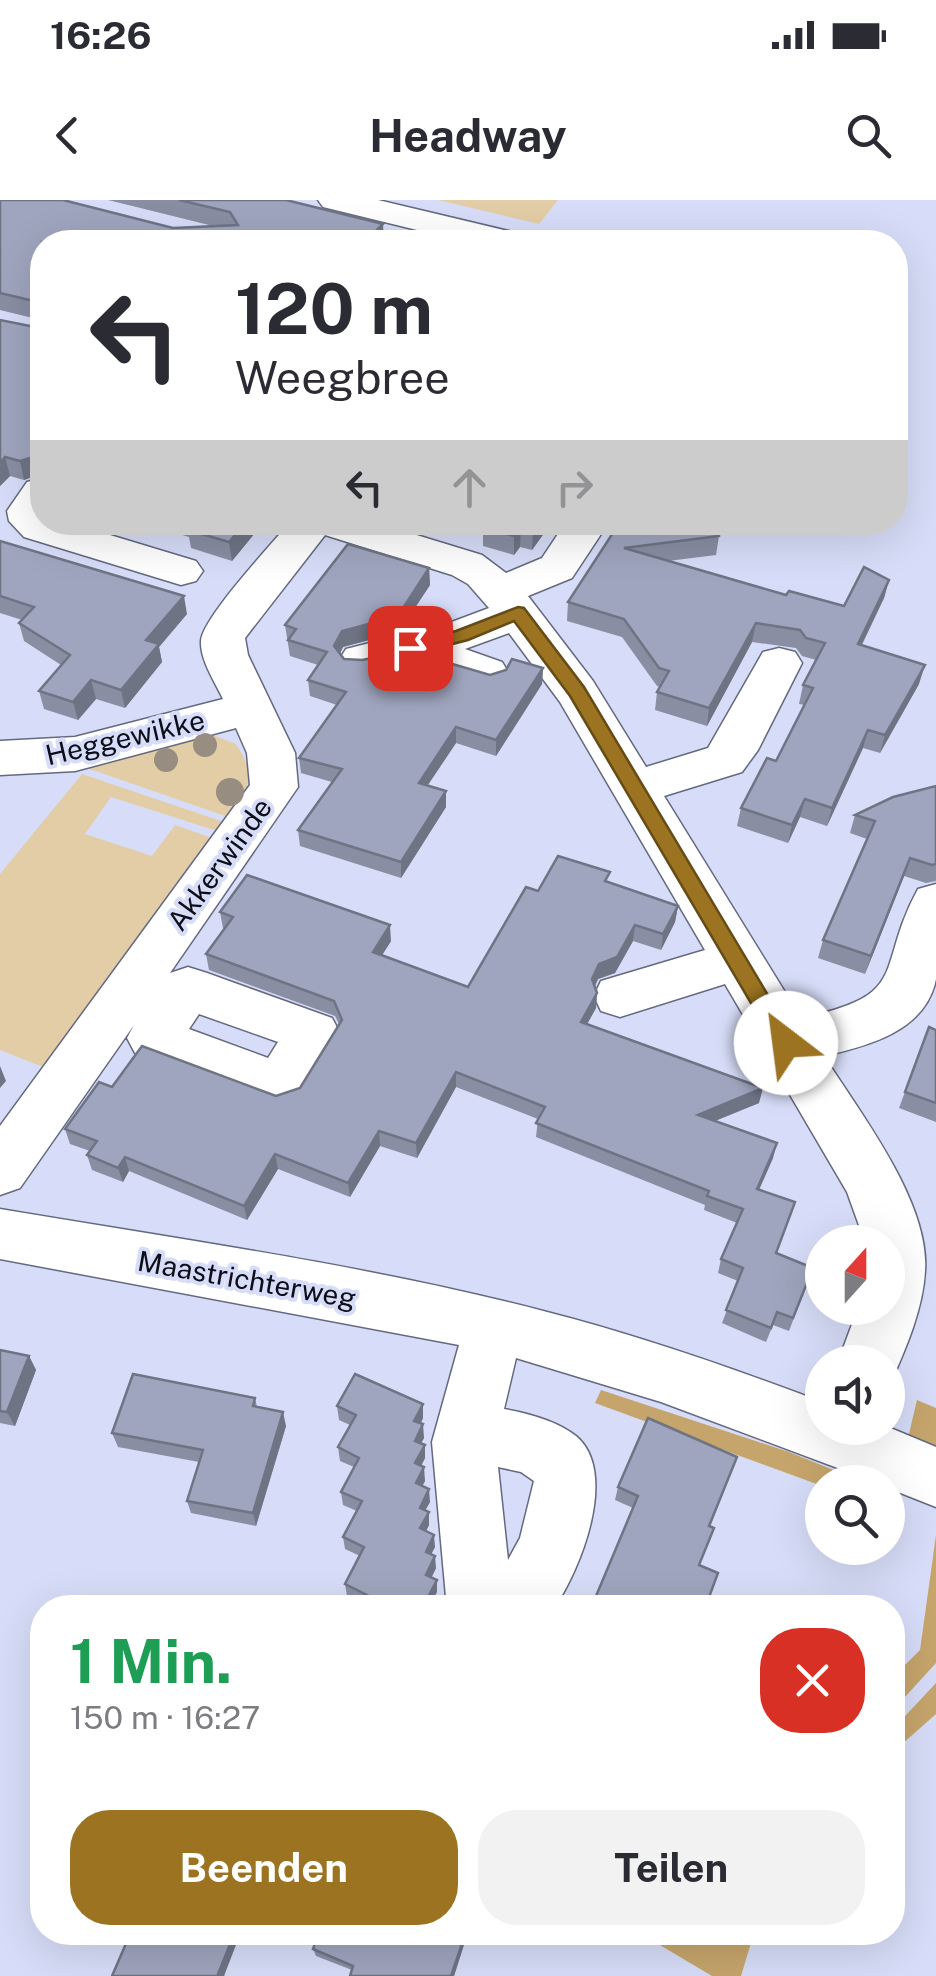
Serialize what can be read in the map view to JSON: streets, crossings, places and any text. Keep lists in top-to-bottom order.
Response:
{
  "streets": {
    "street": ["Heggewikke", "Akkerwinde", "Maastrichterweg"]
  },
  "crossings": [
    ["Heggewikke", "Akkerwinde"]
  ],
  "north": "top",
  "page": {
    "status": "16:26",
    "header": "Headway",
    "turn": ["120 m", "Weegbree"],
    "heading": ["1 Min.", "150 m · 16:27"],
    "buttons": ["Beenden", "Teilen"]
  }
}
